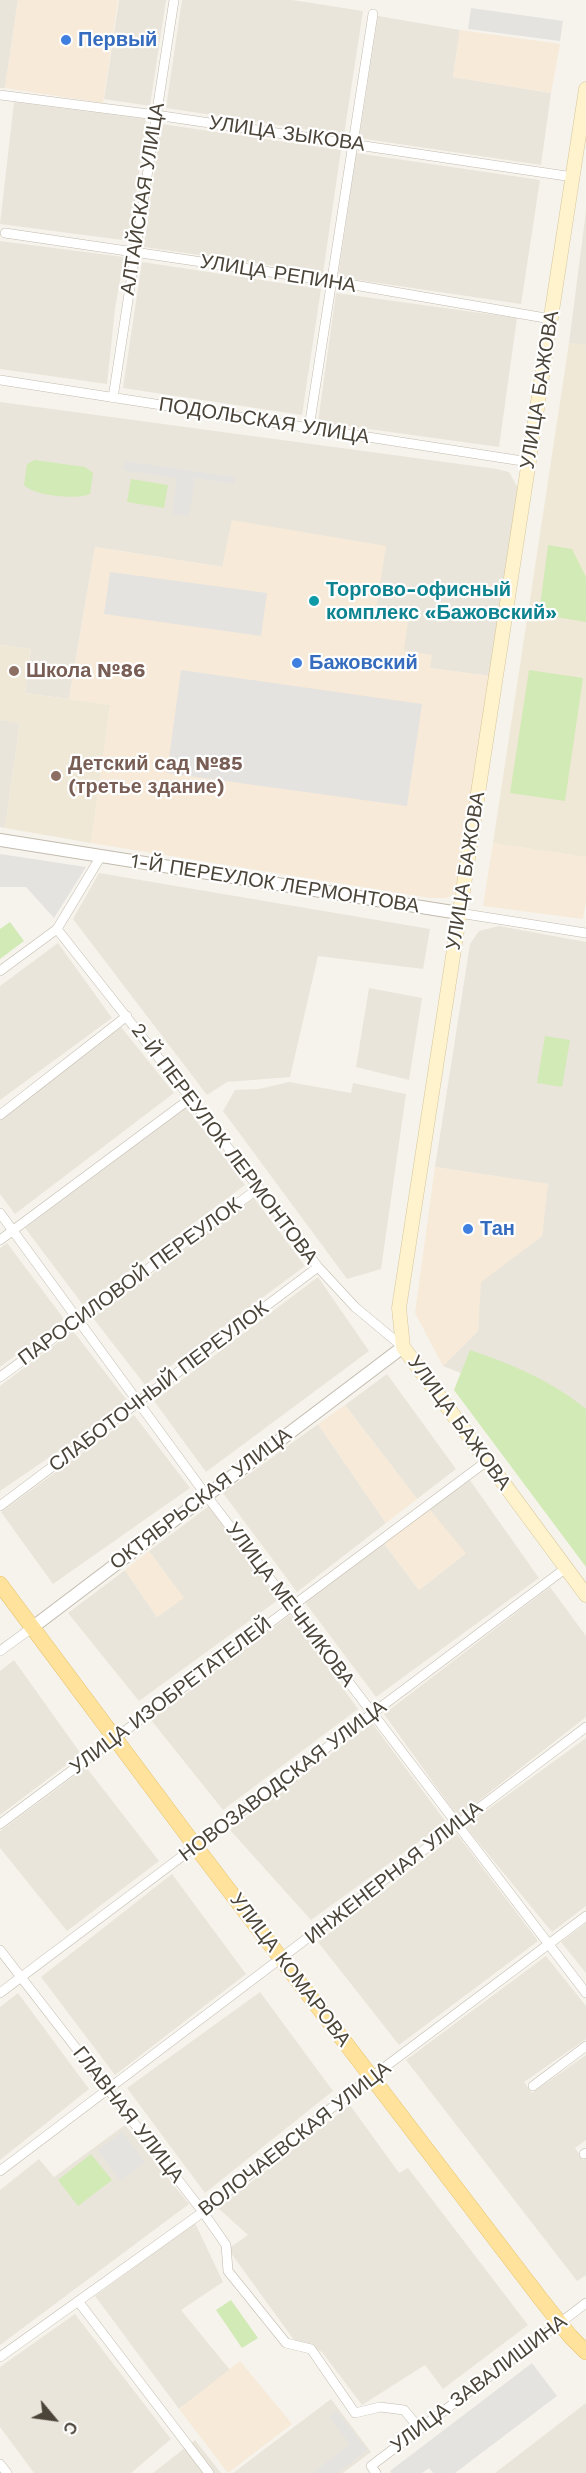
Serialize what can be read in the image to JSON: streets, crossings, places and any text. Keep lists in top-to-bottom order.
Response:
{
  "streets": {
    "main road": ["УЛИЦА БАЖОВА", "УЛИЦА КОМАРОВА"],
    "street": [
      "УЛИЦА ЗЫКОВА",
      "АЛТАЙСКАЯ УЛИЦА",
      "УЛИЦА РЕПИНА",
      "ПОДОЛЬСКАЯ УЛИЦА",
      "1-Й ПЕРЕУЛОК ЛЕРМОНТОВА",
      "2-Й ПЕРЕУЛОК ЛЕРМОНТОВА",
      "ПАРОСИЛОВОЙ ПЕРЕУЛОК",
      "СЛАБОТОЧНЫЙ ПЕРЕУЛОК",
      "ОКТЯБРЬСКАЯ УЛИЦА",
      "УЛИЦА МЕЧНИКОВА",
      "УЛИЦА ИЗОБРЕТАТЕЛЕЙ",
      "НОВОЗАВОДСКАЯ УЛИЦА",
      "ИНЖЕНЕРНАЯ УЛИЦА",
      "ГЛАВНАЯ УЛИЦА",
      "ВОЛОЧАЕВСКАЯ УЛИЦА",
      "УЛИЦА ЗАВАЛИШИНА"
    ]
  },
  "crossings": [
    ["УЛИЦА ЗЫКОВА", "АЛТАЙСКАЯ УЛИЦА"],
    ["УЛИЦА ЗЫКОВА", "УЛИЦА БАЖОВА"],
    ["АЛТАЙСКАЯ УЛИЦА", "УЛИЦА РЕПИНА"],
    ["АЛТАЙСКАЯ УЛИЦА", "ПОДОЛЬСКАЯ УЛИЦА"],
    ["УЛИЦА РЕПИНА", "УЛИЦА БАЖОВА"],
    ["УЛИЦА БАЖОВА", "ПОДОЛЬСКАЯ УЛИЦА"],
    ["УЛИЦА БАЖОВА", "1-Й ПЕРЕУЛОК ЛЕРМОНТОВА"],
    ["УЛИЦА БАЖОВА", "2-Й ПЕРЕУЛОК ЛЕРМОНТОВА"],
    ["УЛИЦА БАЖОВА", "ОКТЯБРЬСКАЯ УЛИЦА"],
    ["УЛИЦА БАЖОВА", "УЛИЦА ИЗОБРЕТАТЕЛЕЙ"],
    ["УЛИЦА БАЖОВА", "НОВОЗАВОДСКАЯ УЛИЦА"],
    ["2-Й ПЕРЕУЛОК ЛЕРМОНТОВА", "ПАРОСИЛОВОЙ ПЕРЕУЛОК"],
    ["2-Й ПЕРЕУЛОК ЛЕРМОНТОВА", "СЛАБОТОЧНЫЙ ПЕРЕУЛОК"],
    ["2-Й ПЕРЕУЛОК ЛЕРМОНТОВА", "ОКТЯБРЬСКАЯ УЛИЦА"],
    ["ПАРОСИЛОВОЙ ПЕРЕУЛОК", "УЛИЦА МЕЧНИКОВА"],
    ["СЛАБОТОЧНЫЙ ПЕРЕУЛОК", "УЛИЦА МЕЧНИКОВА"],
    ["ОКТЯБРЬСКАЯ УЛИЦА", "УЛИЦА МЕЧНИКОВА"],
    ["ОКТЯБРЬСКАЯ УЛИЦА", "УЛИЦА КОМАРОВА"],
    ["УЛИЦА МЕЧНИКОВА", "УЛИЦА ИЗОБРЕТАТЕЛЕЙ"],
    ["УЛИЦА МЕЧНИКОВА", "НОВОЗАВОДСКАЯ УЛИЦА"],
    ["УЛИЦА МЕЧНИКОВА", "ИНЖЕНЕРНАЯ УЛИЦА"],
    ["УЛИЦА МЕЧНИКОВА", "ВОЛОЧАЕВСКАЯ УЛИЦА"],
    ["УЛИЦА ИЗОБРЕТАТЕЛЕЙ", "УЛИЦА КОМАРОВА"],
    ["НОВОЗАВОДСКАЯ УЛИЦА", "УЛИЦА КОМАРОВА"],
    ["НОВОЗАВОДСКАЯ УЛИЦА", "ГЛАВНАЯ УЛИЦА"],
    ["ИНЖЕНЕРНАЯ УЛИЦА", "УЛИЦА КОМАРОВА"],
    ["ИНЖЕНЕРНАЯ УЛИЦА", "ГЛАВНАЯ УЛИЦА"],
    ["УЛИЦА КОМАРОВА", "ВОЛОЧАЕВСКАЯ УЛИЦА"],
    ["УЛИЦА КОМАРОВА", "УЛИЦА ЗАВАЛИШИНА"],
    ["ГЛАВНАЯ УЛИЦА", "ВОЛОЧАЕВСКАЯ УЛИЦА"],
    ["ГЛАВНАЯ УЛИЦА", "УЛИЦА ЗАВАЛИШИНА"]
  ],
  "places": [
    "Первый",
    "Торгово-офисный комплекс «Бажовский»",
    "Бажовский",
    "Школа №86",
    "Детский сад №85 (третье здание)",
    "Тан"
  ],
  "north": "bottom right"
}
